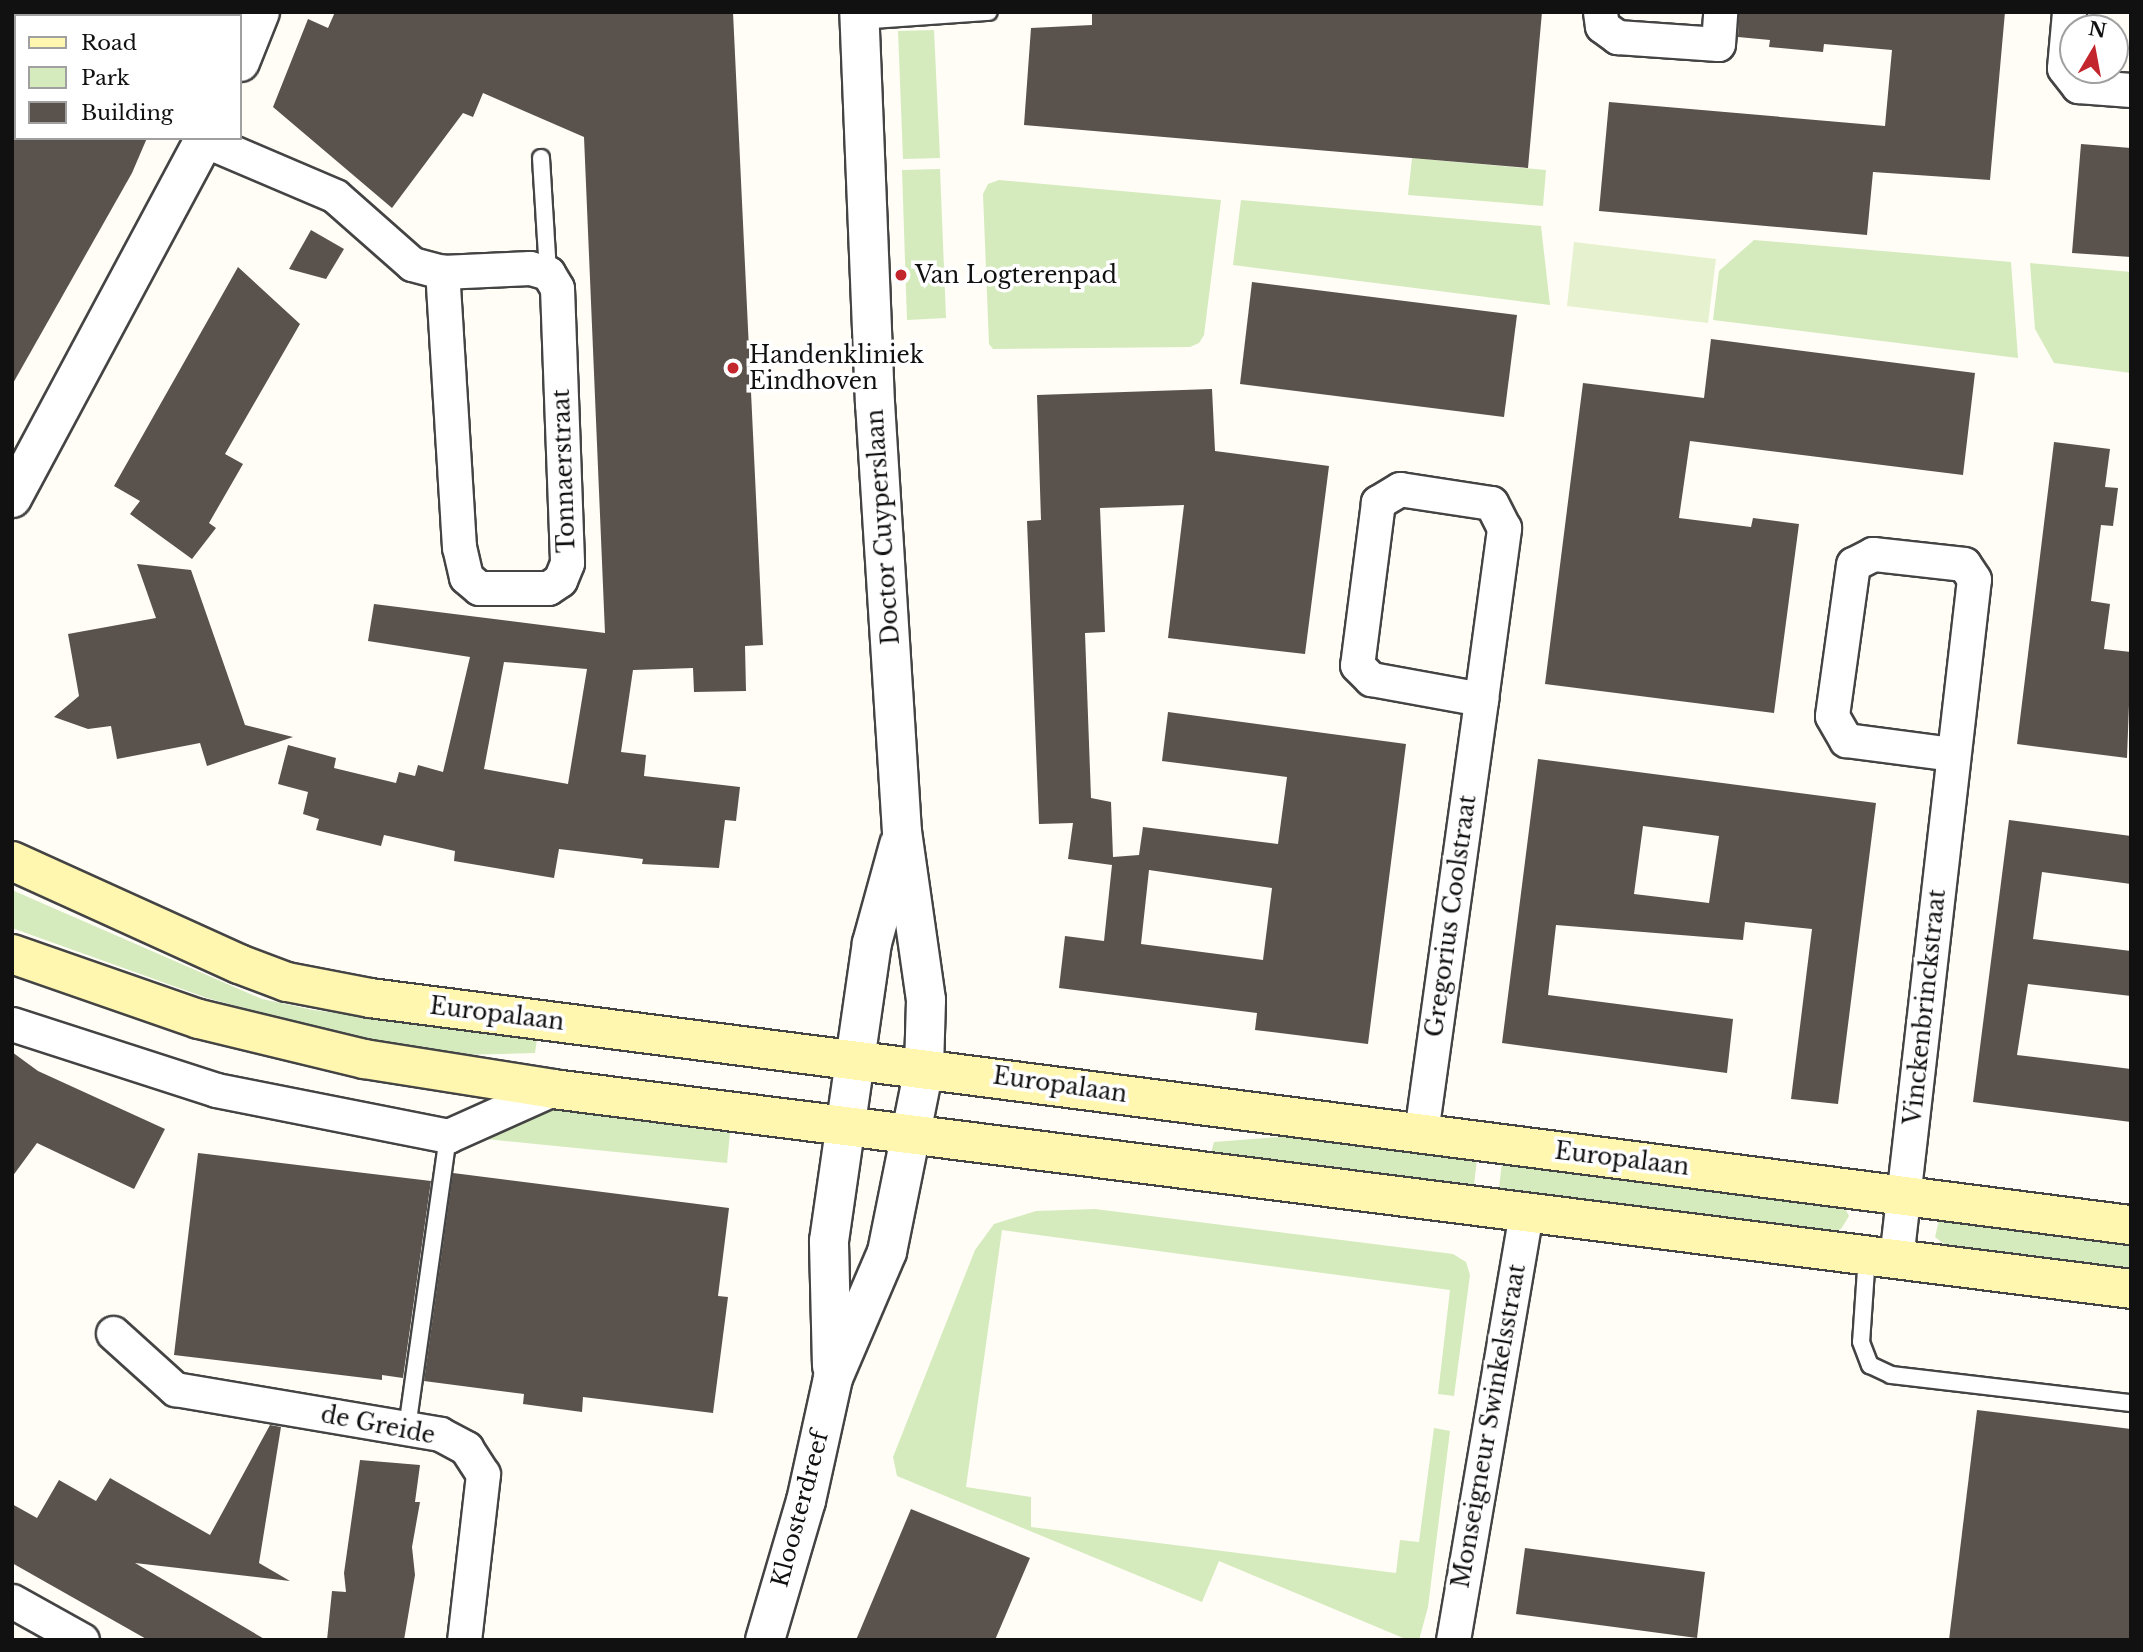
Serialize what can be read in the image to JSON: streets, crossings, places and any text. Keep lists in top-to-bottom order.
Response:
{
  "streets": {
    "main road": ["Europalaan"],
    "street": [
      "Tonnaerstraat",
      "Doctor Cuyperslaan",
      "Gregorius Coolstraat",
      "Vinckenbrinckstraat",
      "de Greide",
      "Monseigneur Swinkelsstraat",
      "Kloosterdreef"
    ]
  },
  "crossings": [
    ["Doctor Cuyperslaan", "Europalaan"],
    ["Doctor Cuyperslaan", "Kloosterdreef"],
    ["Gregorius Coolstraat", "Europalaan"],
    ["Vinckenbrinckstraat", "Europalaan"]
  ],
  "places": ["Van Logterenpad", "Handenkliniek Eindhoven"],
  "legend": ["Road", "Park", "Building"],
  "north": "top"
}
